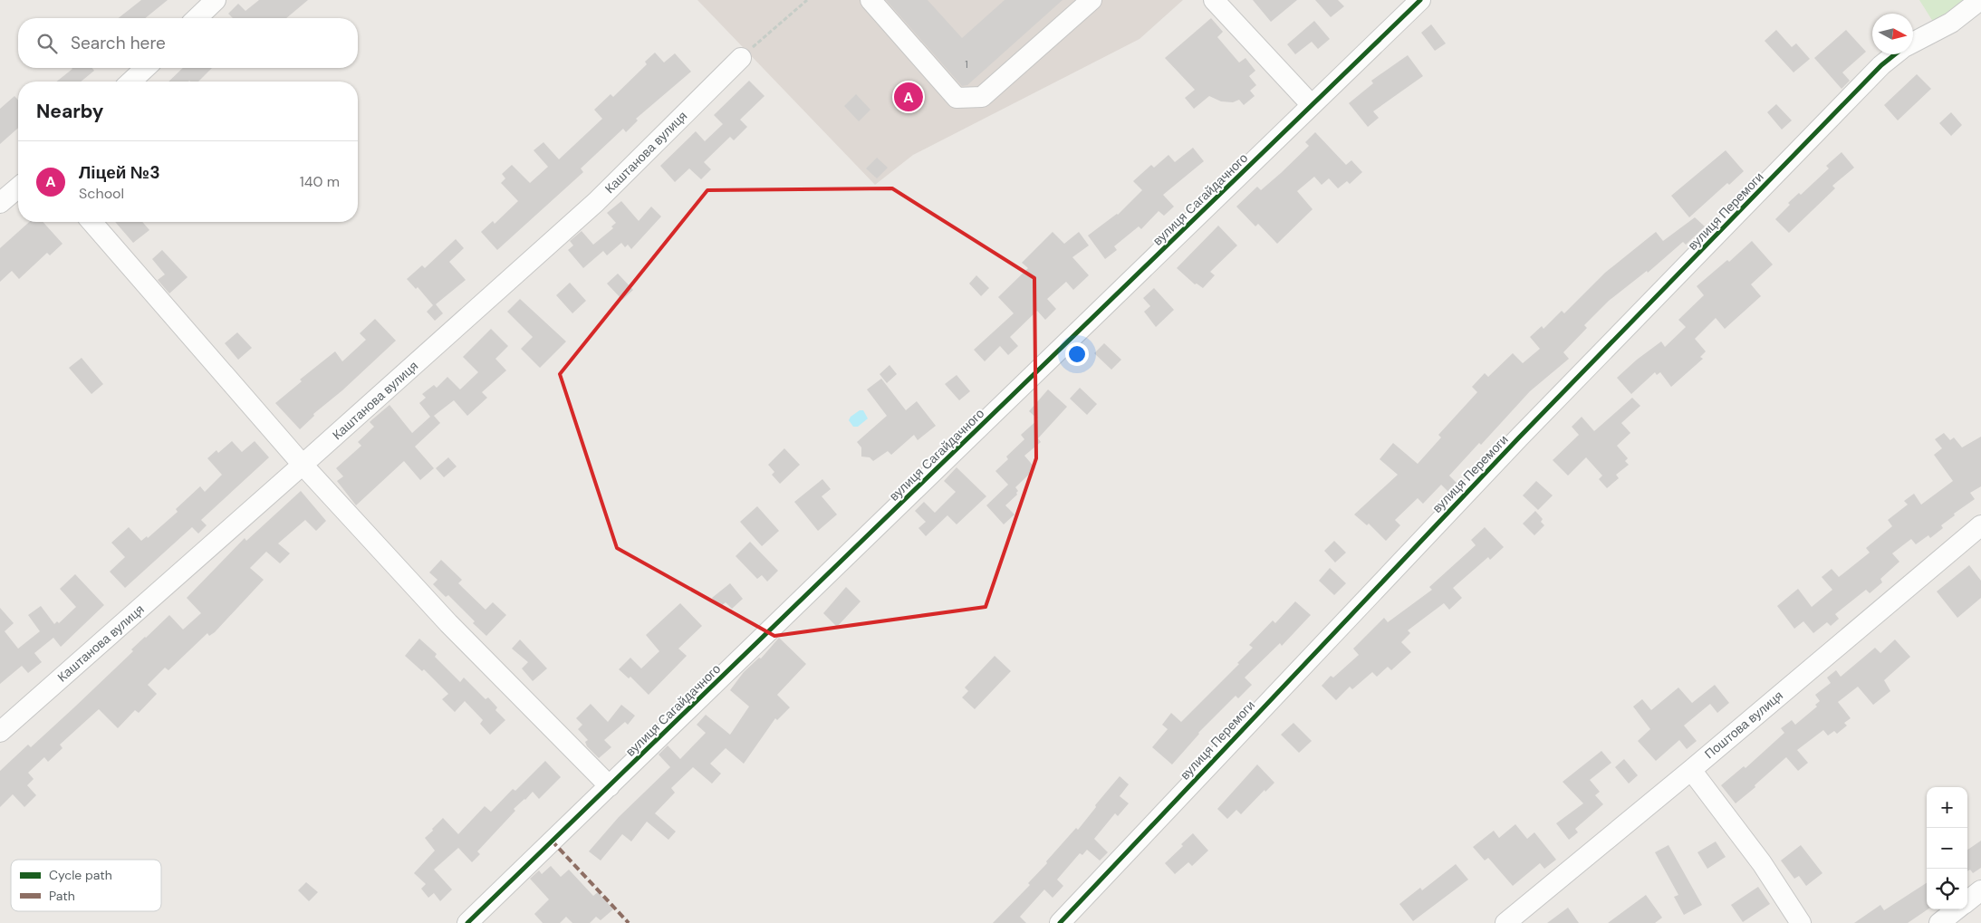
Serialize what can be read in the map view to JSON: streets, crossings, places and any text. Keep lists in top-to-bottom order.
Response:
{
  "streets": {
    "street": [
      "Каштанова вулиця",
      "вулиця Сагайдачного",
      "вулиця Перемоги",
      "Поштова вулиця"
    ]
  },
  "house_numbers": ["1"],
  "legend": ["Cycle path", "Path"],
  "north": "right",
  "page": {
    "search": "Search here",
    "pins": "A",
    "heading": "Nearby",
    "list": [
      {
        "mark": "A",
        "name": "Ліцей №3",
        "note": "School",
        "value": "140 m"
      }
    ],
    "map_buttons": ["+", "−"]
  }
}
